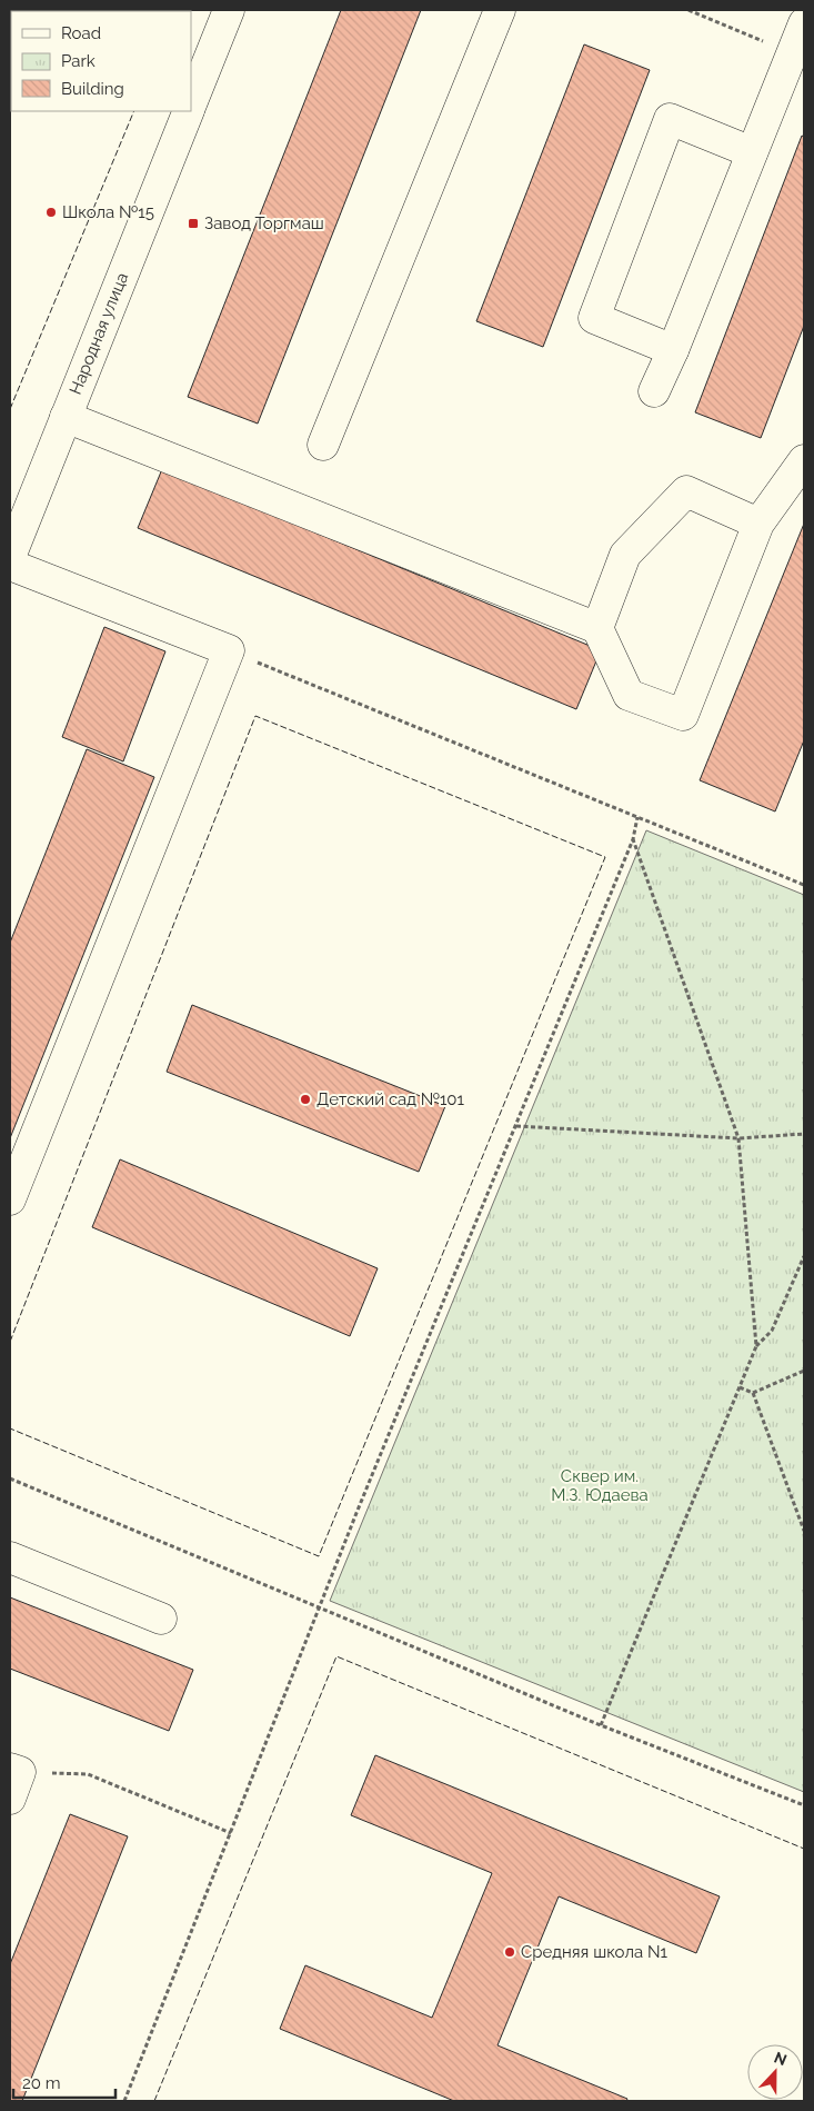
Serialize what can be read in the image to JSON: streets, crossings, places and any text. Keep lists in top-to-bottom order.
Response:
{
  "streets": {
    "street": ["Народная улица"]
  },
  "parks": ["Сквер им. М.З. Юдаева"],
  "places": {
    "other": ["Школа №15", "Детский сад №101", "Средняя школа N1"],
    "transit": ["Завод Торгмаш"]
  },
  "legend": ["Road", "Park", "Building"],
  "scale_bar": "20 m",
  "north": "top"
}
